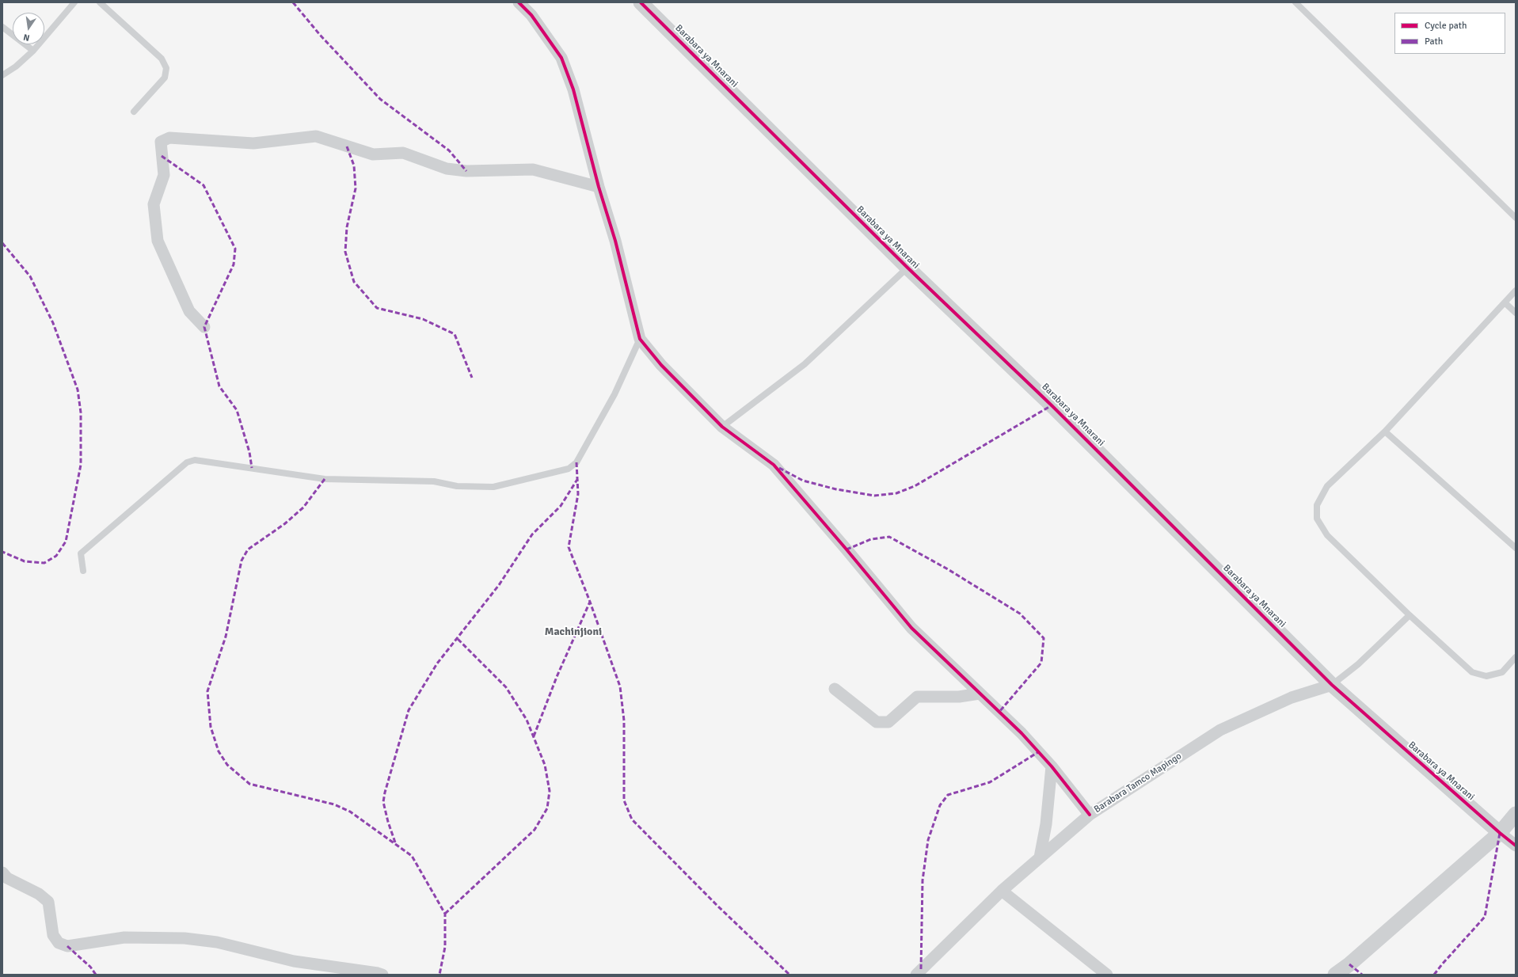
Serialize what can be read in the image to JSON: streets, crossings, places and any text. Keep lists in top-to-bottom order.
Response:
{
  "streets": {
    "street": ["Barabara ya Mnarani", "Barabara Tamco Mapingo"]
  },
  "crossings": [
    ["Barabara ya Mnarani", "Barabara Tamco Mapingo"]
  ],
  "districts": ["Machinjioni"],
  "legend": ["Cycle path", "Path"],
  "north": "bottom"
}
